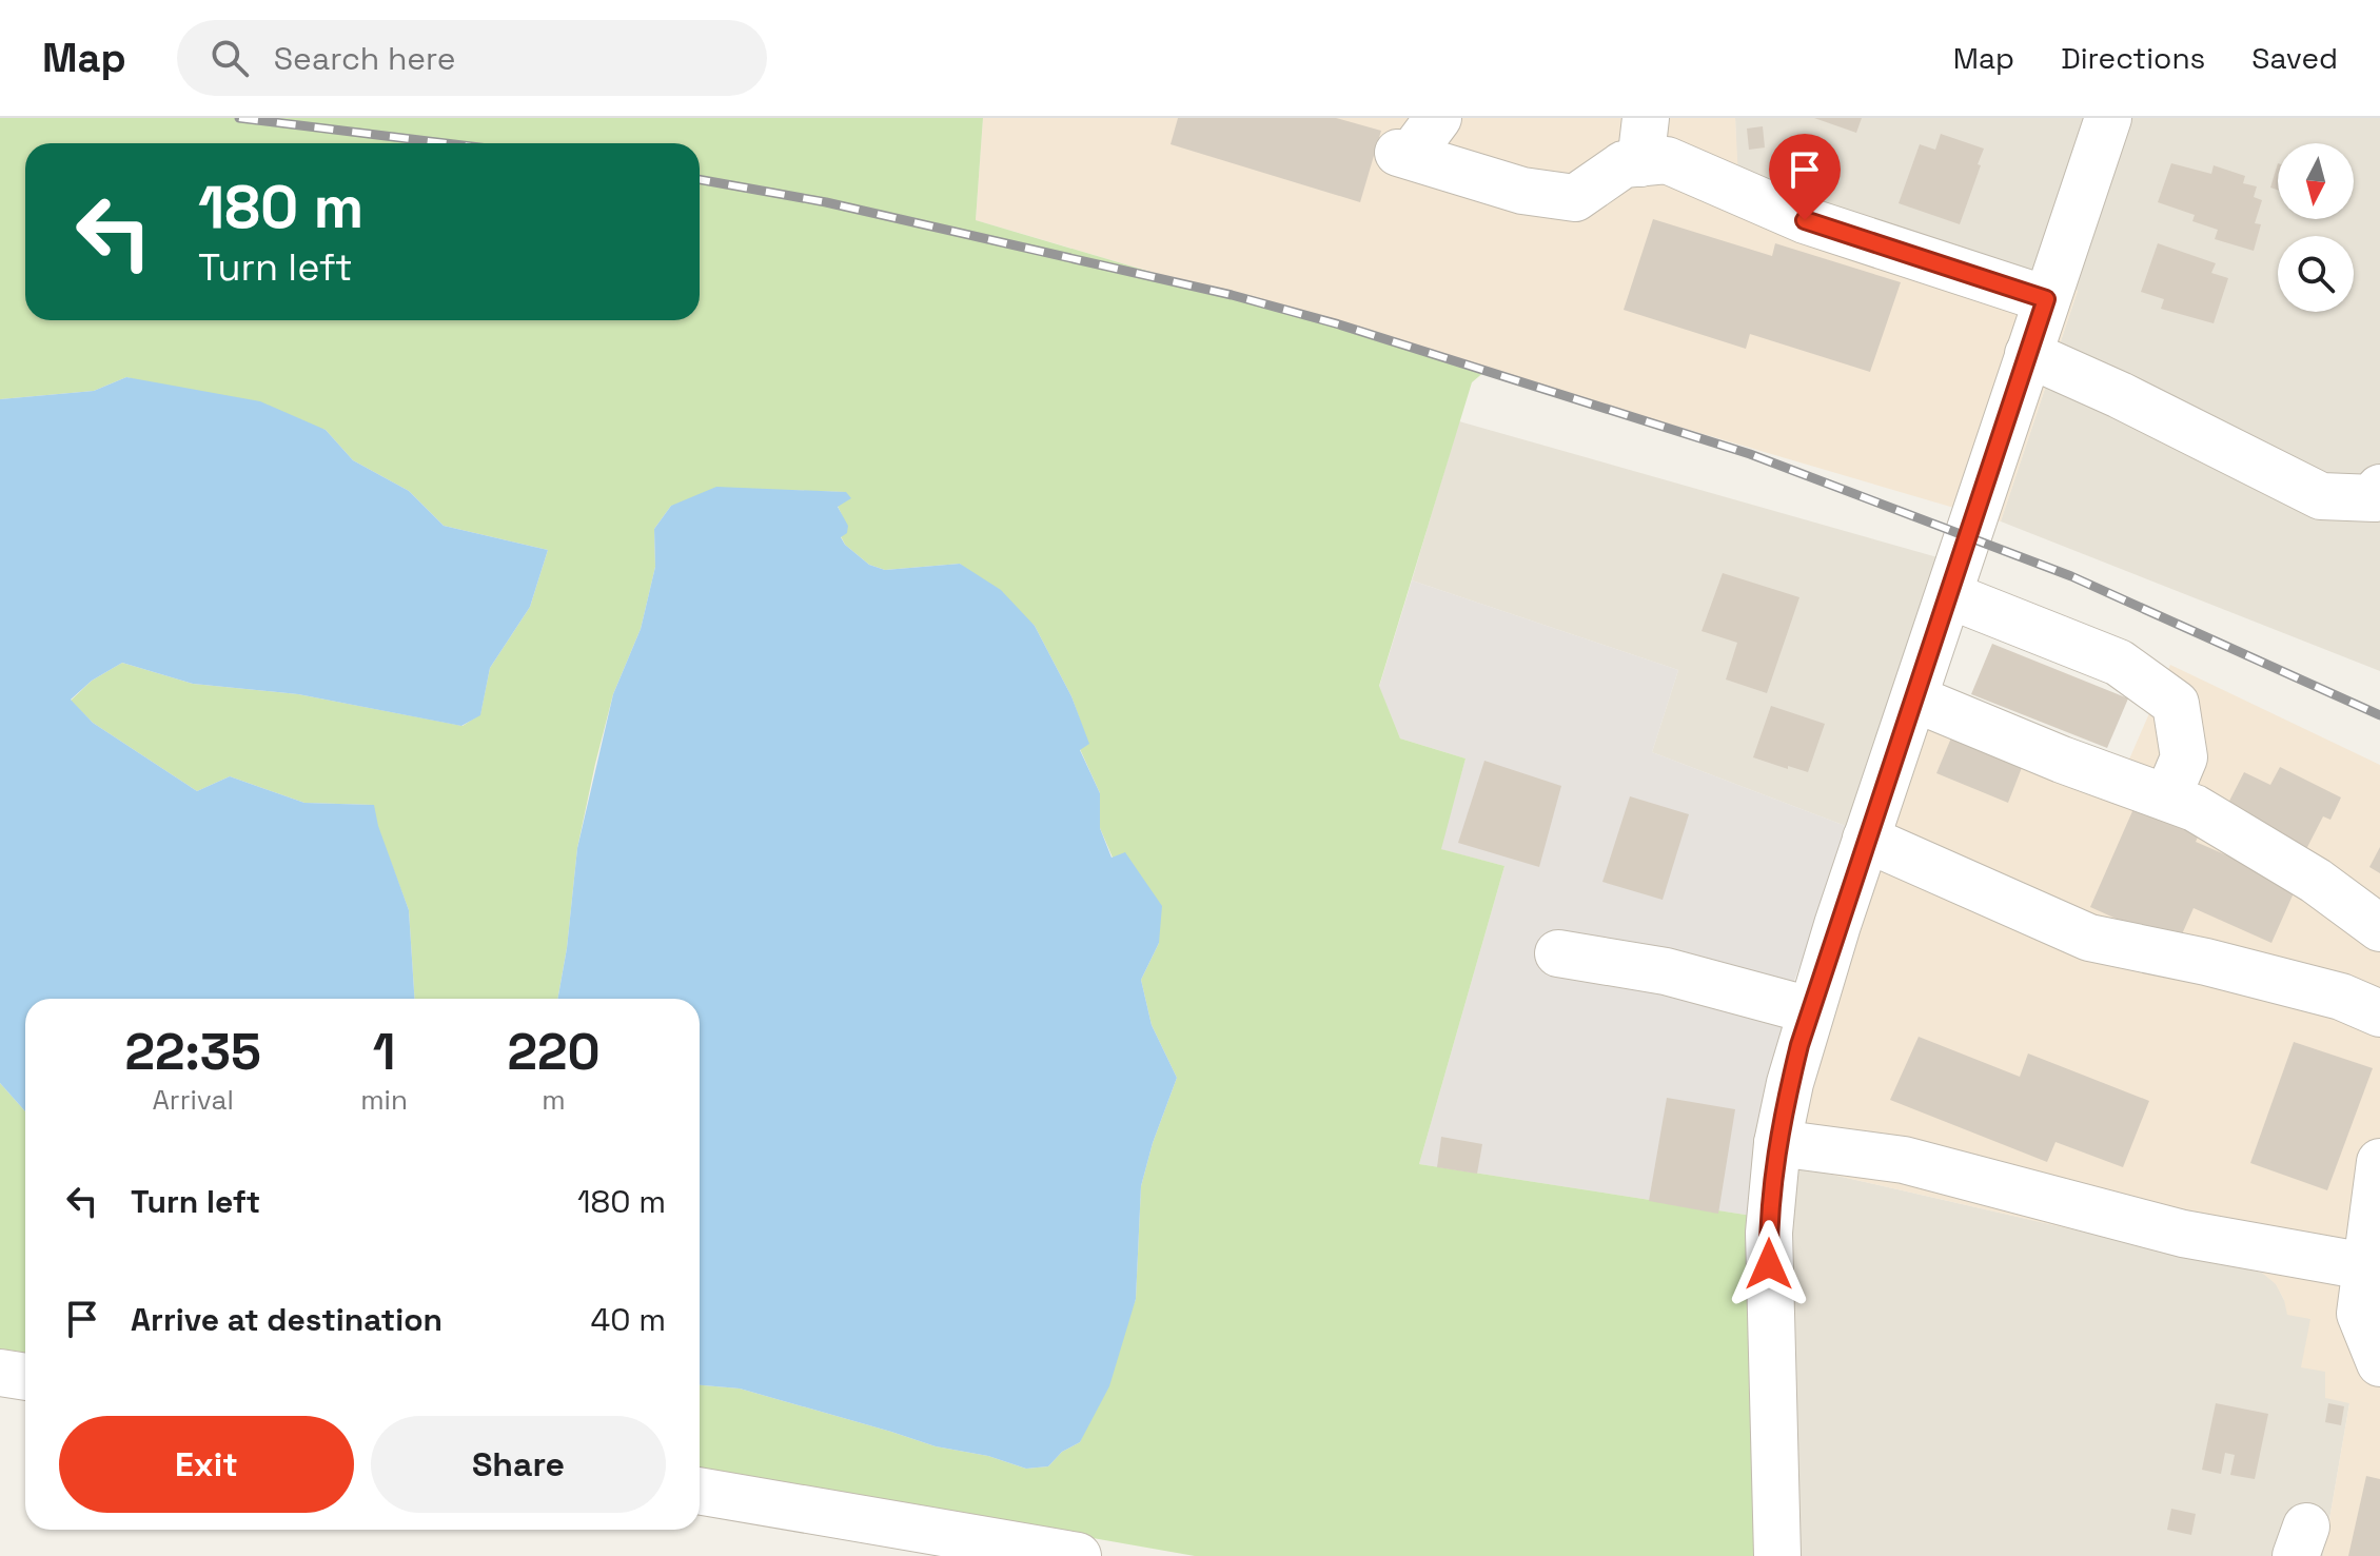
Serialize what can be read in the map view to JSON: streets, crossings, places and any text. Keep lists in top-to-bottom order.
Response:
{
  "north": "bottom",
  "page": {
    "header": "Map",
    "search": "Search here",
    "nav": ["Map", "Directions", "Saved"],
    "turn": ["180 m", "Turn left"],
    "eta": [
      "22:35",
      "Arrival",
      "1",
      "min",
      "220",
      "m"
    ],
    "list": [
      {
        "name": "Turn left",
        "value": "180 m"
      },
      {
        "name": "Arrive at destination",
        "value": "40 m"
      }
    ],
    "buttons": ["Exit", "Share"]
  }
}
